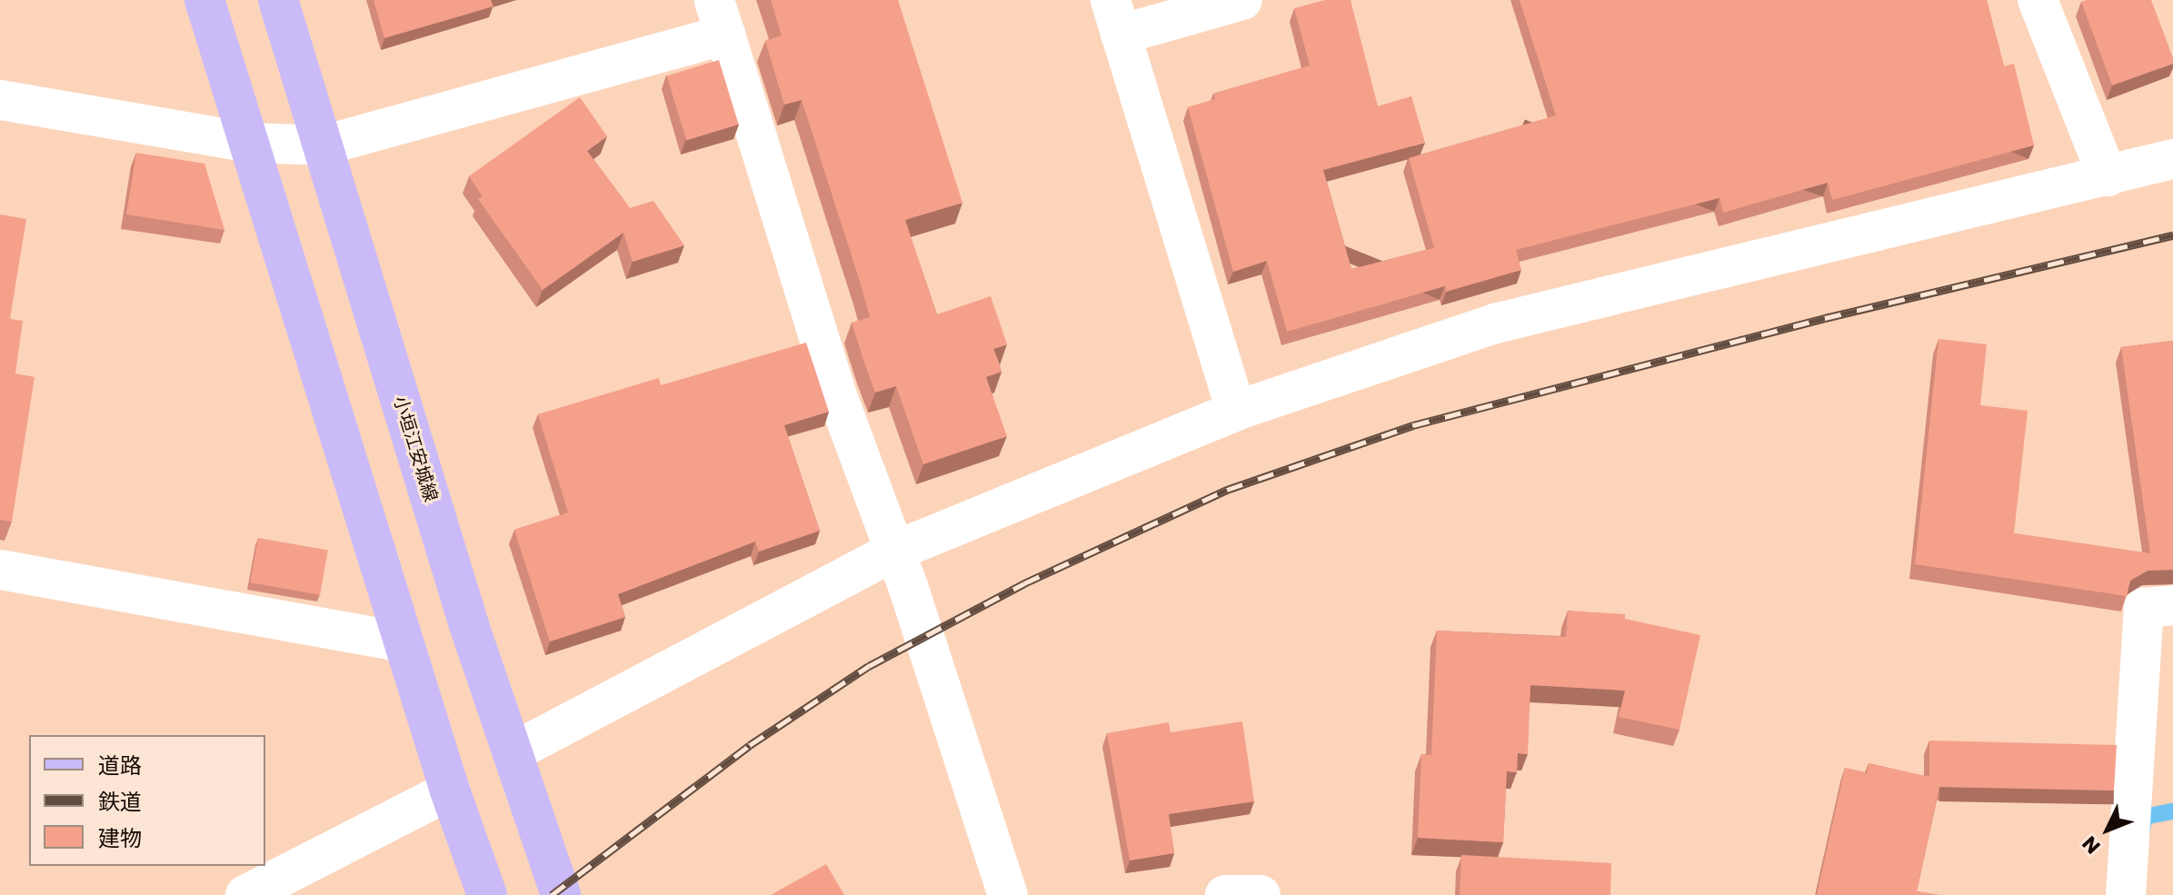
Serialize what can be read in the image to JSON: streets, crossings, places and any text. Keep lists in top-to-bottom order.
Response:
{
  "streets": {
    "main road": ["小垣江安城線"]
  },
  "legend": ["道路", "鉄道", "建物"],
  "north": "bottom left"
}
